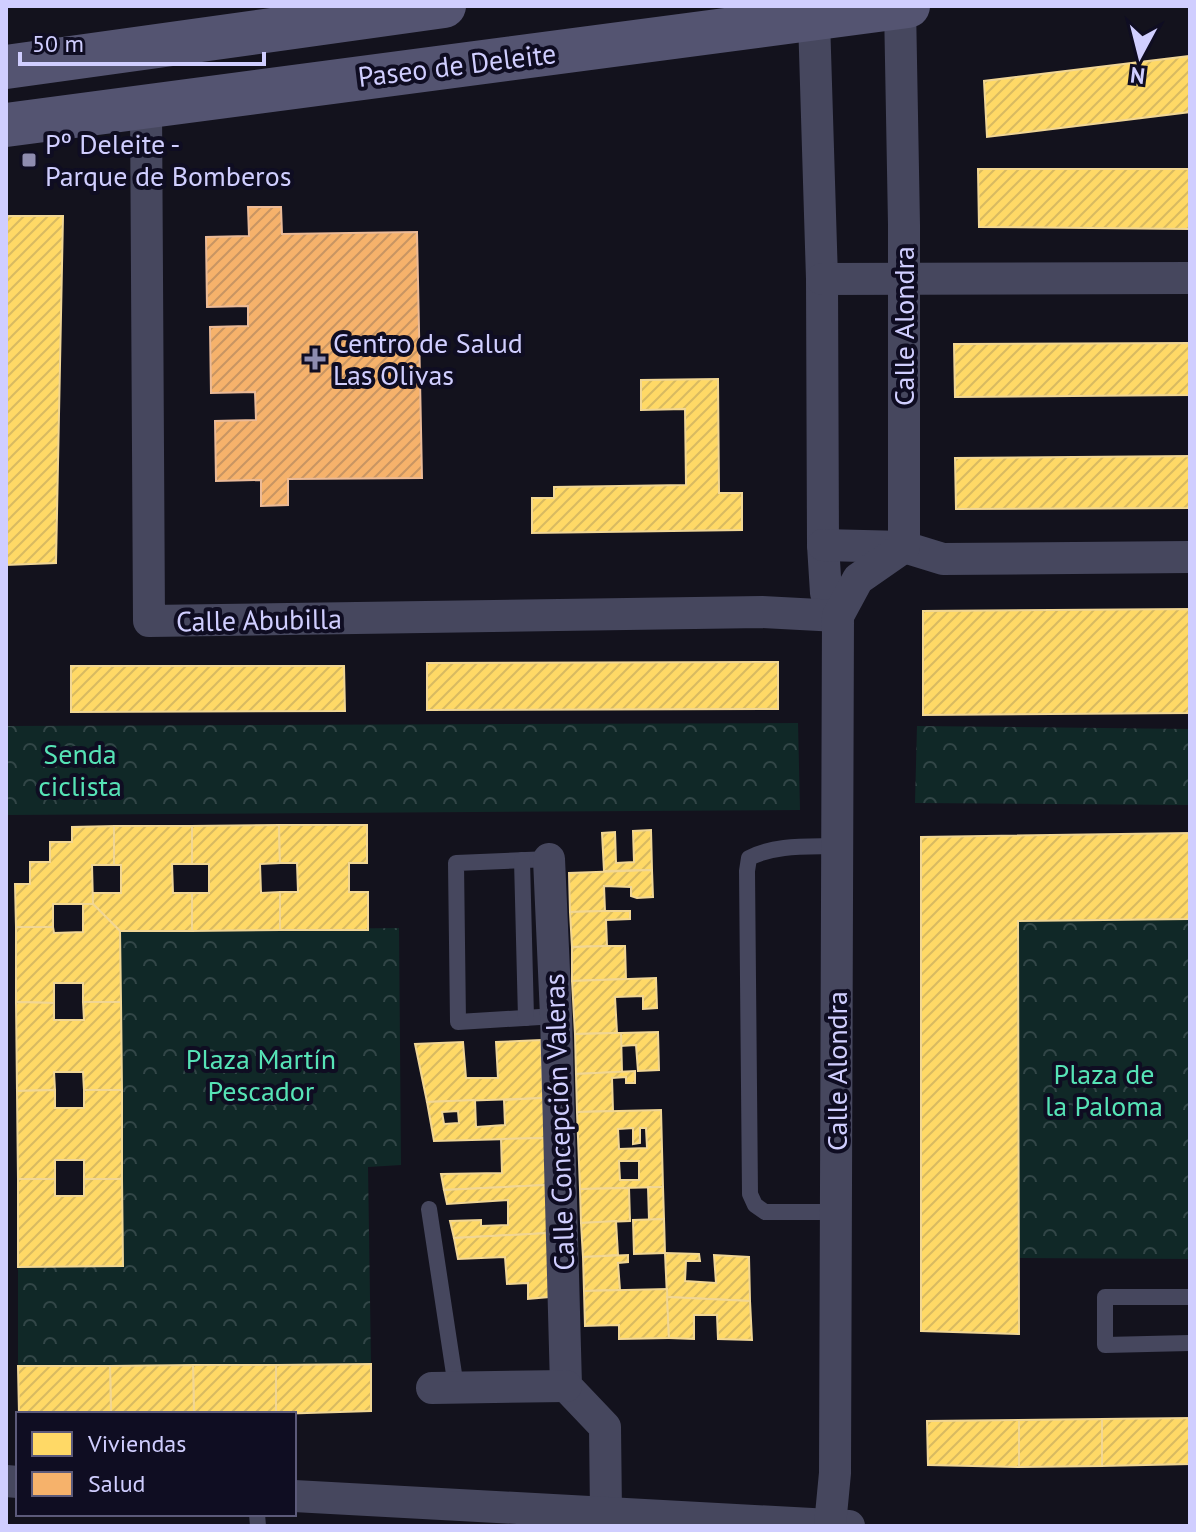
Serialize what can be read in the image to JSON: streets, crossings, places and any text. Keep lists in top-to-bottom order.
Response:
{
  "streets": {
    "main road": ["Paseo de Deleite"],
    "street": ["Calle Alondra", "Calle Abubilla", "Calle Concepción Valeras"]
  },
  "crossings": [
    ["Paseo de Deleite", "Calle Alondra"],
    ["Paseo de Deleite", "Calle Abubilla"],
    ["Calle Alondra", "Calle Abubilla"]
  ],
  "parks": ["Senda ciclista", "Plaza Martín Pescador", "Plaza de la Paloma"],
  "places": {
    "transit": ["Pº Deleite - Parque de Bomberos"],
    "health": ["Centro de Salud Las Olivas"]
  },
  "legend": ["Viviendas", "Salud"],
  "scale_bar": "50 m",
  "north": "bottom"
}
